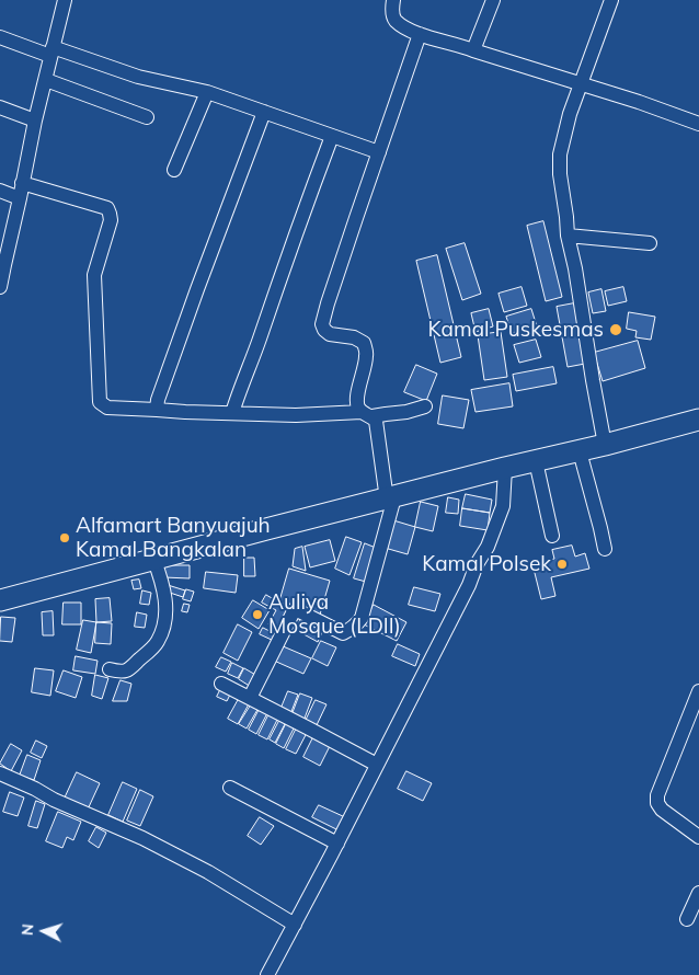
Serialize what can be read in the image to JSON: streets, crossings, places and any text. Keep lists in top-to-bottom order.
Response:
{
  "places": [
    "Kamal Puskesmas",
    "Alfamart Banyuajuh Kamal Bangkalan",
    "Kamal Polsek",
    "Auliya Mosque (LDII)"
  ],
  "north": "left"
}
